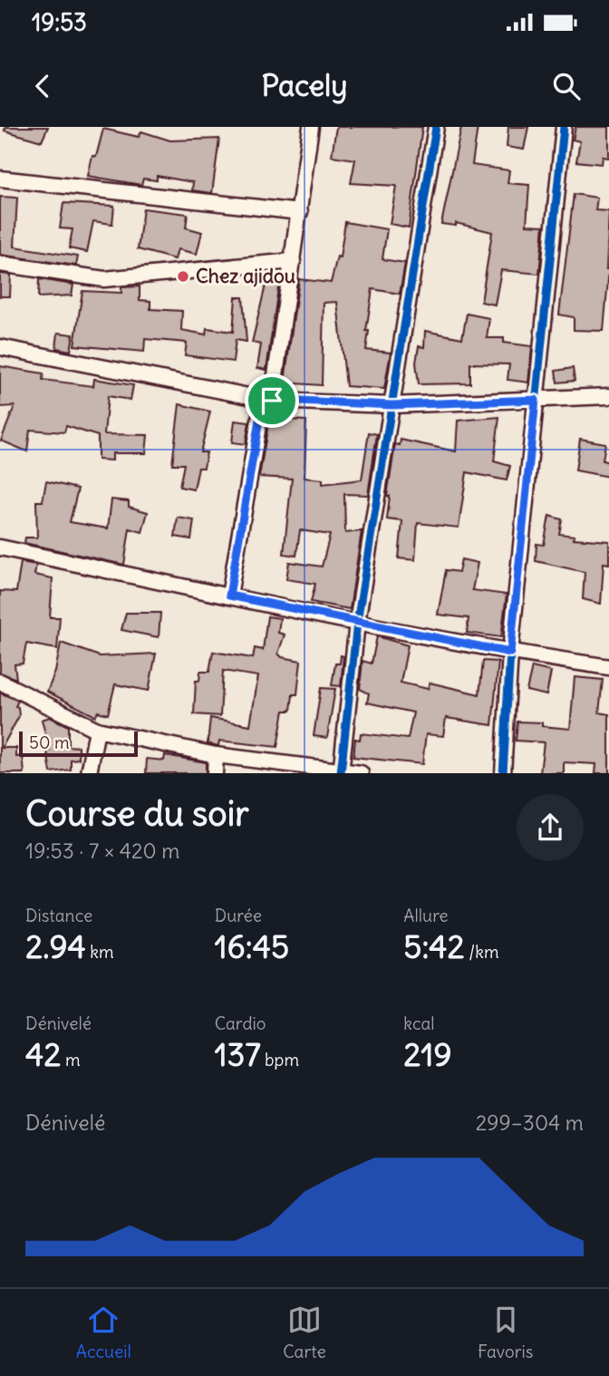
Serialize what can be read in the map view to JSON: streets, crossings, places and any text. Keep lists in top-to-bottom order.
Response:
{
  "places": ["Chez ajidou"],
  "scale_bar": "50 m",
  "page": {
    "status": "19:53",
    "header": "Pacely",
    "scale": "50 m",
    "heading": ["Course du soir", "19:53 · 7 × 420 m"],
    "stats": [
      ["Distance", "2.94 km"],
      ["Durée", "16:45"],
      ["Allure", "5:42 /km"],
      ["Dénivelé", "42 m"],
      ["Cardio", "137 bpm"],
      ["kcal", "219"]
    ],
    "chart": ["Dénivelé", "299–304 m"],
    "tabs": ["Accueil", "Carte", "Favoris"]
  }
}
